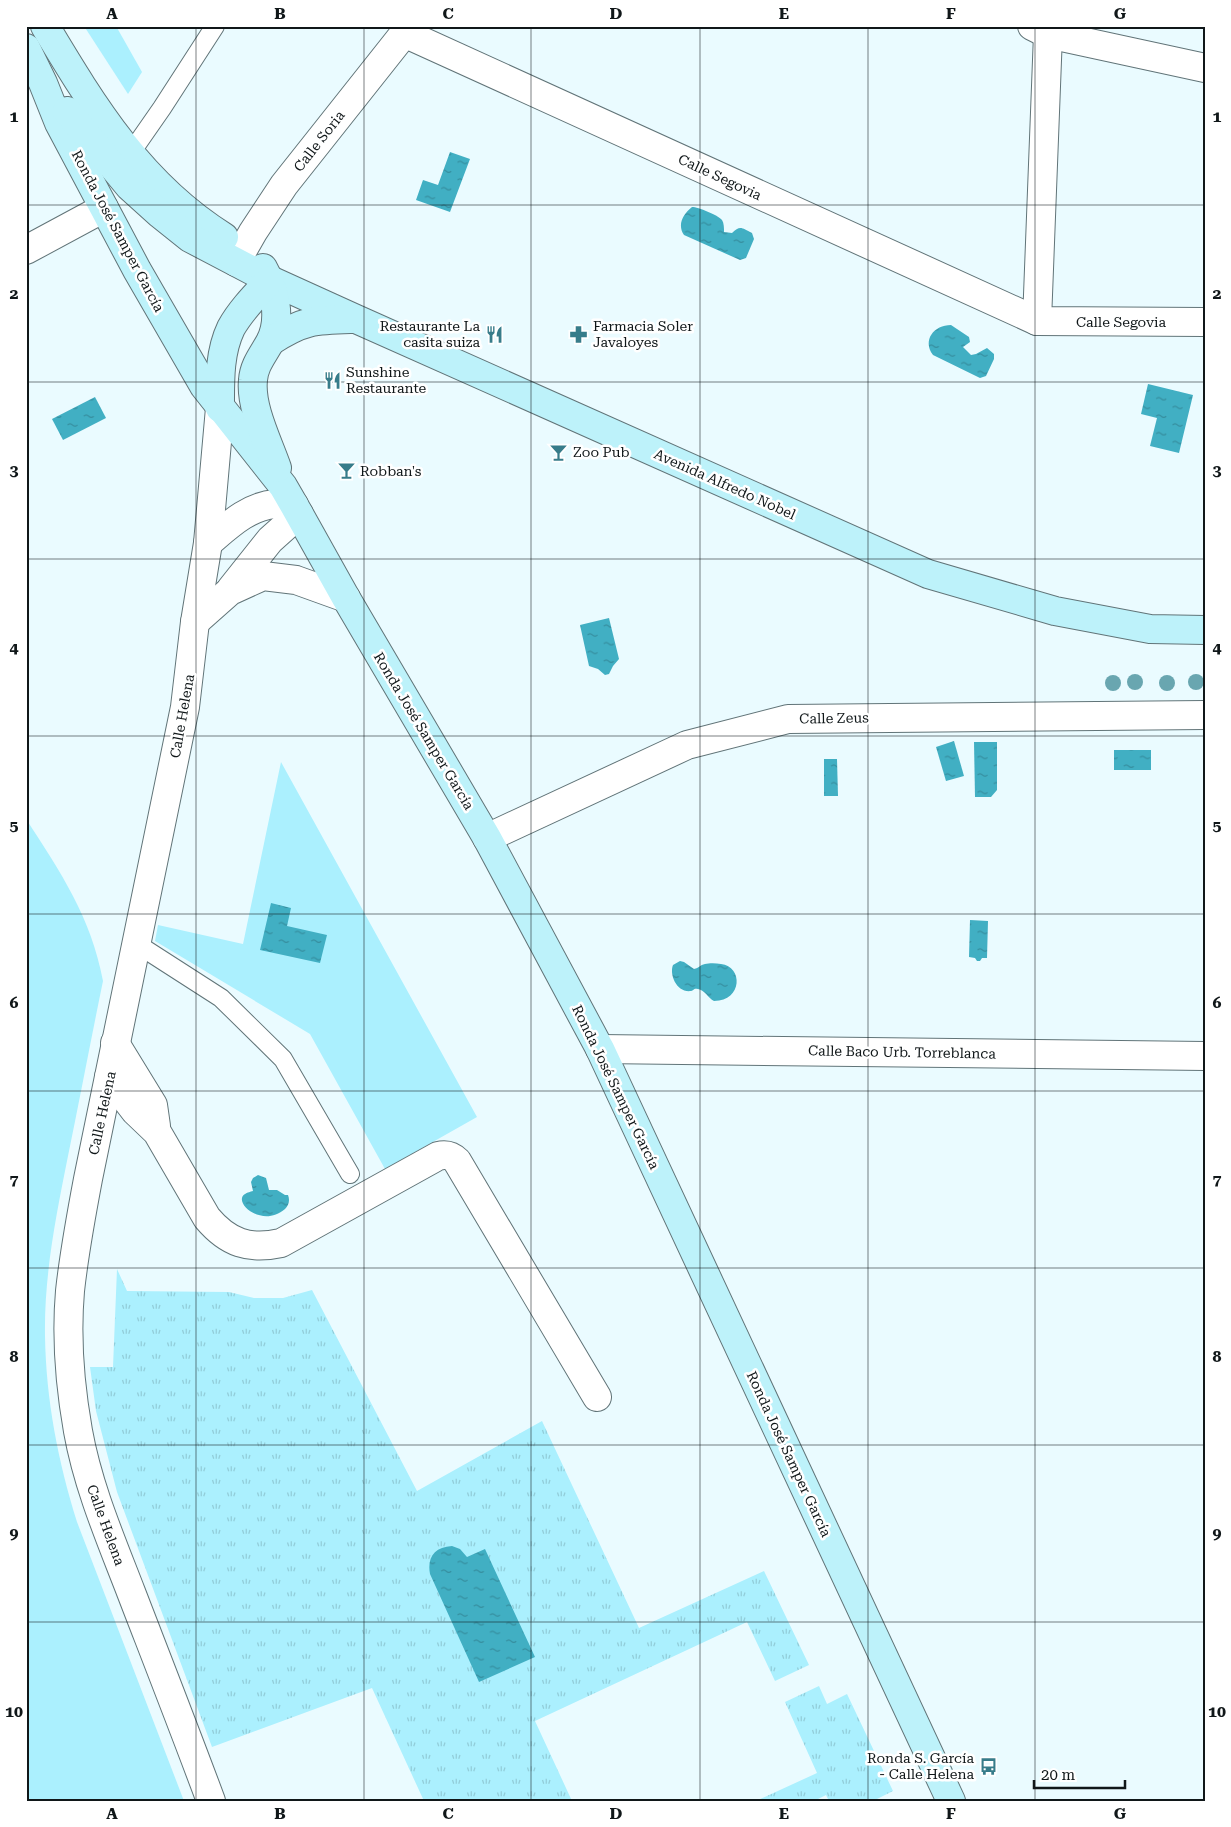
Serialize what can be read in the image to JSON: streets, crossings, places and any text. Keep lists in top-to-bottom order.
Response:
{
  "streets": {
    "main road": ["Ronda José Samper García", "Avenida Alfredo Nobel"],
    "street": [
      "Calle Soria",
      "Calle Segovia",
      "Calle Helena",
      "Calle Zeus",
      "Calle Baco Urb. Torreblanca"
    ]
  },
  "crossings": [
    ["Calle Soria", "Calle Segovia"],
    ["Ronda José Samper García", "Calle Helena"],
    ["Ronda José Samper García", "Calle Zeus"],
    ["Ronda José Samper García", "Calle Baco Urb. Torreblanca"]
  ],
  "places": {
    "restaurant": ["Restaurante La casita suiza", "Sunshine Restaurante"],
    "pharmacy": ["Farmacia Soler Javaloyes"],
    "bar": ["Zoo Pub", "Robban's"],
    "bus stop": ["Ronda S. García - Calle Helena"]
  },
  "scale_bar": "20 m",
  "grid": {
    "columns": [
      "A",
      "B",
      "C",
      "D",
      "E",
      "F",
      "G"
    ],
    "rows": [
      "1",
      "2",
      "3",
      "4",
      "5",
      "6",
      "7",
      "8",
      "9",
      "10"
    ]
  }
}
